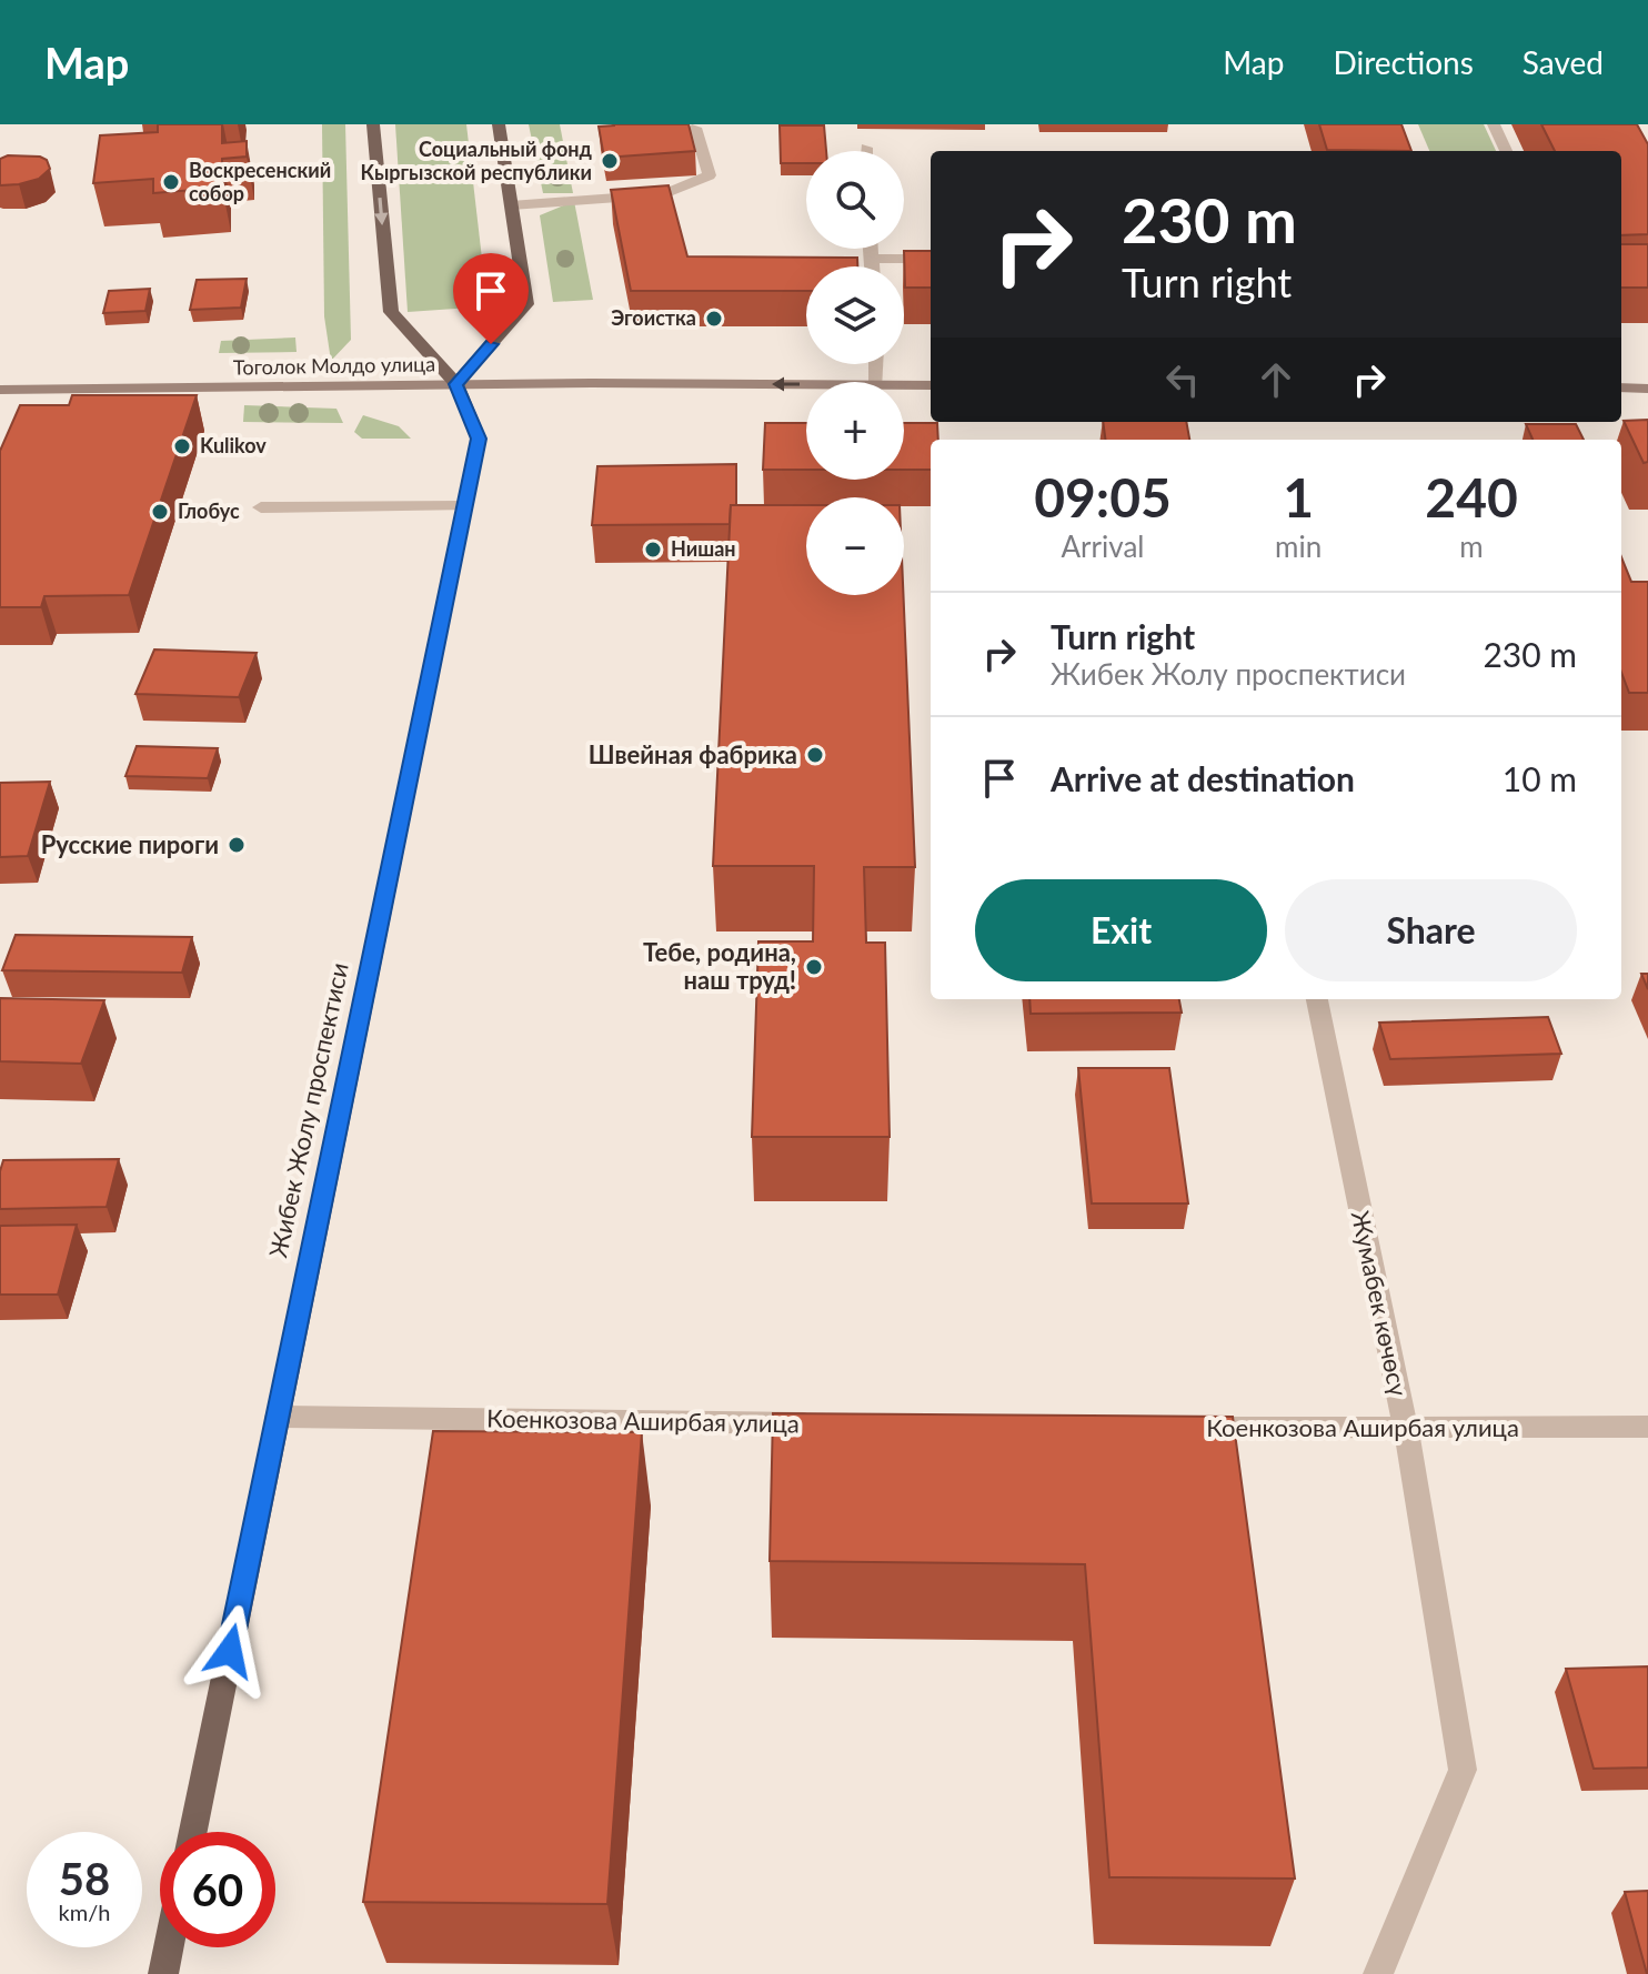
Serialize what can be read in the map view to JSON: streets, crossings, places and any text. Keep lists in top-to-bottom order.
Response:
{
  "streets": {
    "main road": ["Тоголок Молдо улица", "Жибек Жолу проспектиси"],
    "street": ["Жумабек көчөсү", "Коенкозова Аширбая улица"]
  },
  "crossings": [
    ["Тоголок Молдо улица", "Жибек Жолу проспектиси"],
    ["Жибек Жолу проспектиси", "Коенкозова Аширбая улица"],
    ["Жумабек көчөсү", "Коенкозова Аширбая улица"]
  ],
  "one_way": ["Тоголок Молдо улица"],
  "places": [
    "Социальный фонд Кыргызской республики",
    "Воскресенский собор",
    "Эгоистка",
    "Kulikov",
    "Глобус",
    "Нишан",
    "Швейная фабрика",
    "Русские пироги",
    "Тебе, родина, наш труд!"
  ],
  "page": {
    "header": "Map",
    "nav": ["Map", "Directions", "Saved"],
    "map_buttons": ["+", "−"],
    "turn": ["230 m", "Turn right"],
    "eta": [
      "09:05",
      "Arrival",
      "1",
      "min",
      "240",
      "m"
    ],
    "list": [
      {
        "name": "Turn right",
        "note": "Жибек Жолу проспектиси",
        "value": "230 m"
      },
      {
        "name": "Arrive at destination",
        "value": "10 m"
      }
    ],
    "buttons": ["Exit", "Share"],
    "speed": "58 km/h",
    "limit": "60"
  }
}
